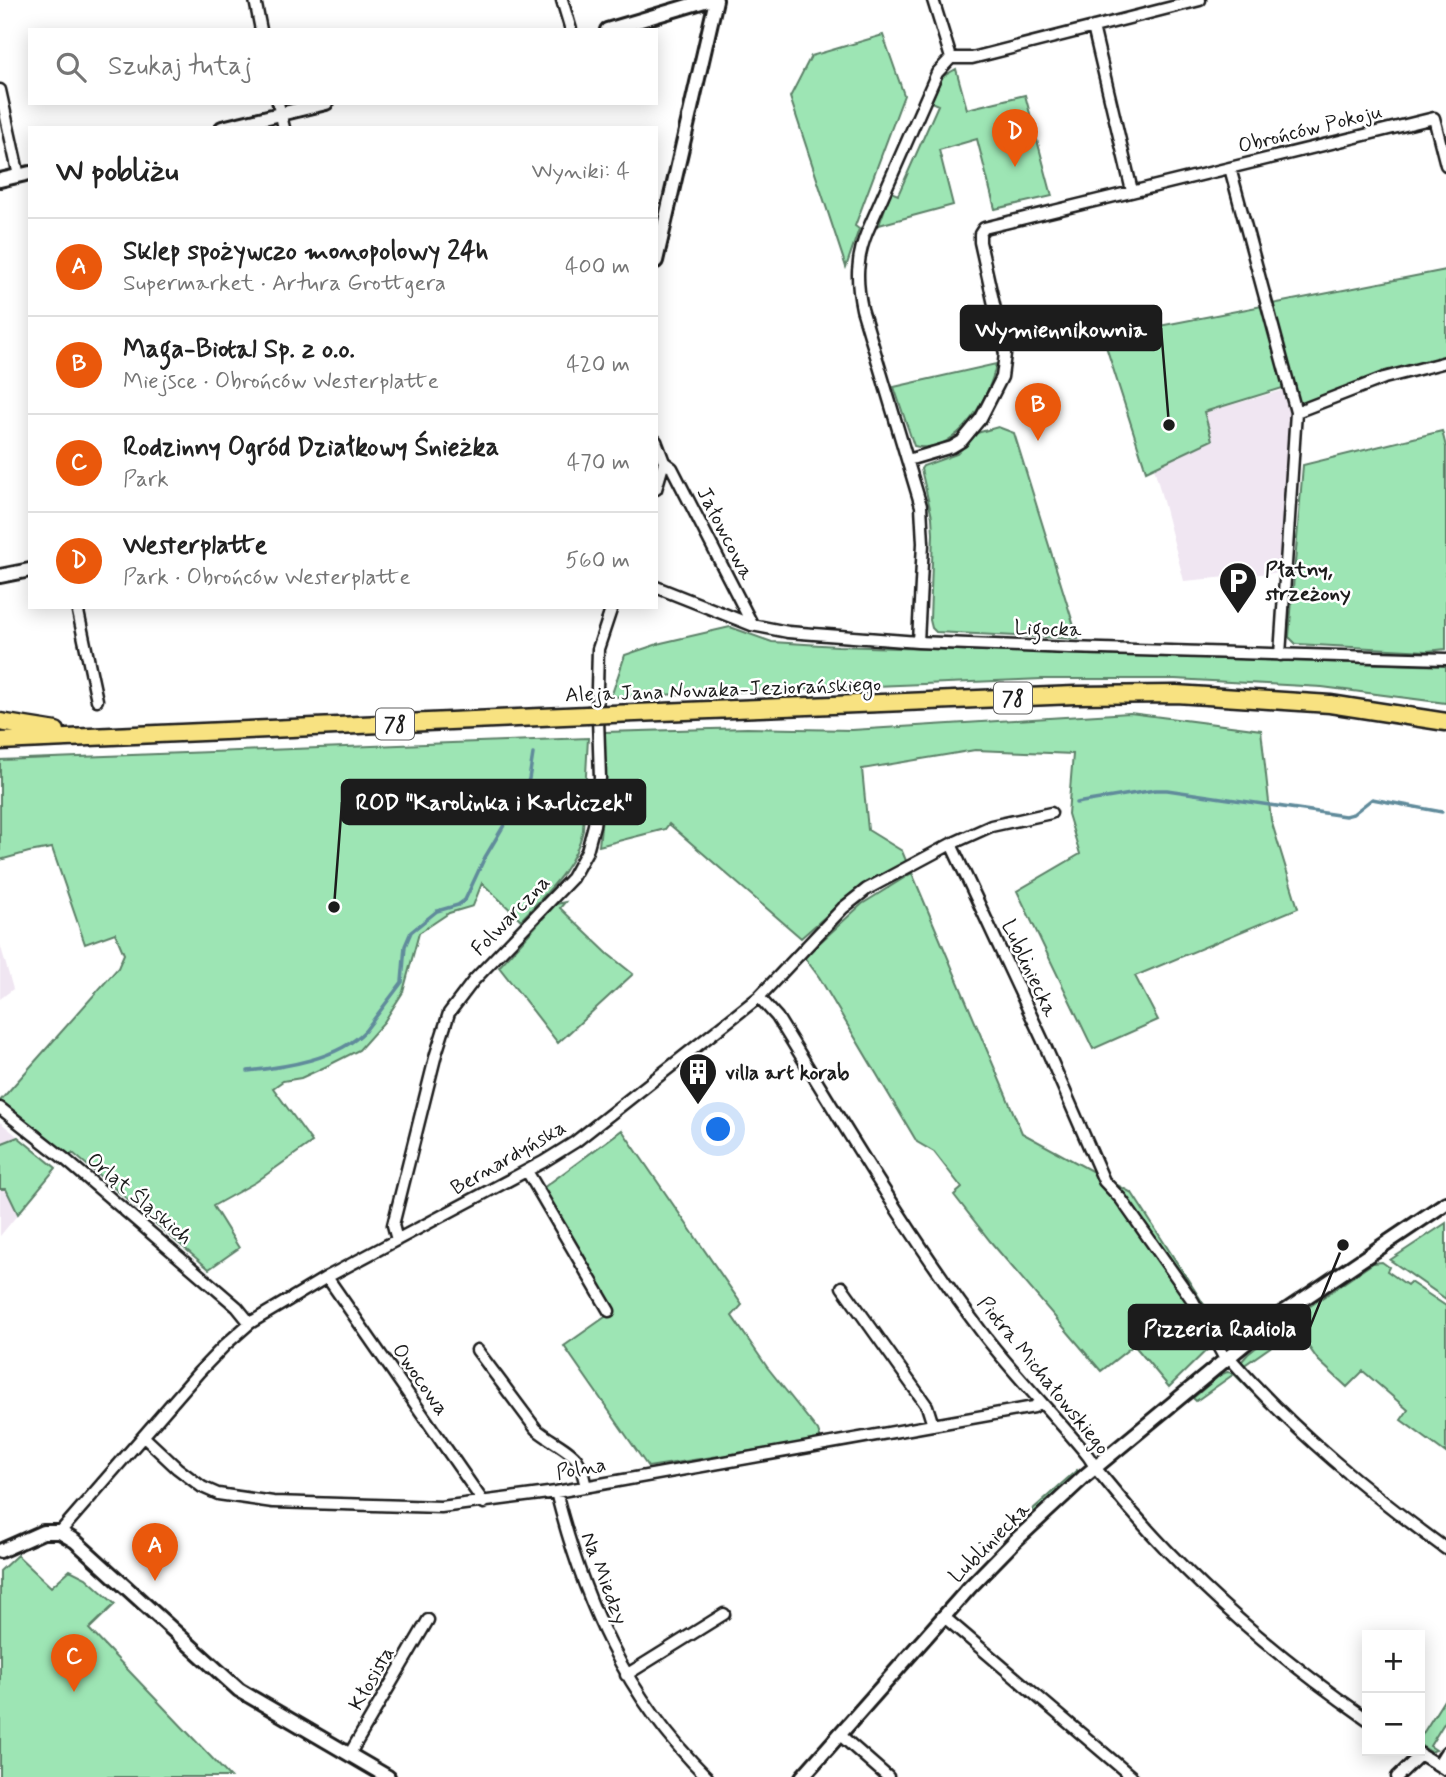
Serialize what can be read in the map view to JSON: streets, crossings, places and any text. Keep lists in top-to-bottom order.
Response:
{
  "streets": {
    "main road": ["Aleja Jana Nowaka-Jeziorańskiego", "78"],
    "street": [
      "Obrońców Pokoju",
      "Jałowcowa",
      "Ligocka",
      "Folwarczna",
      "Lubliniecka",
      "Bernardyńska",
      "Orląt Śląskich",
      "Piotra Michałowskiego",
      "Owocowa",
      "Polna",
      "Na Miedzy",
      "Kłosista"
    ]
  },
  "crossings": [
    ["Obrońców Pokoju", "Ligocka"],
    ["Jałowcowa", "Ligocka"],
    ["Folwarczna", "Bernardyńska"],
    ["Lubliniecka", "Bernardyńska"],
    ["Lubliniecka", "Piotra Michałowskiego"],
    ["Bernardyńska", "Orląt Śląskich"],
    ["Bernardyńska", "Piotra Michałowskiego"],
    ["Bernardyńska", "Owocowa"],
    ["Bernardyńska", "Polna"],
    ["Piotra Michałowskiego", "Polna"],
    ["Owocowa", "Polna"],
    ["Polna", "Na Miedzy"]
  ],
  "places": {
    "other": ["Wymiennikownia", "ROD \"Karolinka i Karliczek\"", "Pizzeria Radiola"],
    "parking": ["Płatny, strzeżony"],
    "building": ["villa art korab"]
  },
  "page": {
    "search": "Szukaj tutaj",
    "pins": [
      "D",
      "B",
      "A",
      "C"
    ],
    "heading": ["W pobliżu", "Wyniki: 4"],
    "list": [
      {
        "mark": "A",
        "name": "Sklep spożywczo monopolowy 24h",
        "note": "Supermarket · Artura Grottgera",
        "value": "400 m"
      },
      {
        "mark": "B",
        "name": "Maga-Biotal Sp. z o.o.",
        "note": "Miejsce · Obrońców Westerplatte",
        "value": "420 m"
      },
      {
        "mark": "C",
        "name": "Rodzinny Ogród Działkowy Śnieżka",
        "note": "Park",
        "value": "470 m"
      },
      {
        "mark": "D",
        "name": "Westerplatte",
        "note": "Park · Obrońców Westerplatte",
        "value": "560 m"
      }
    ],
    "map_buttons": ["+", "−"]
  }
}
